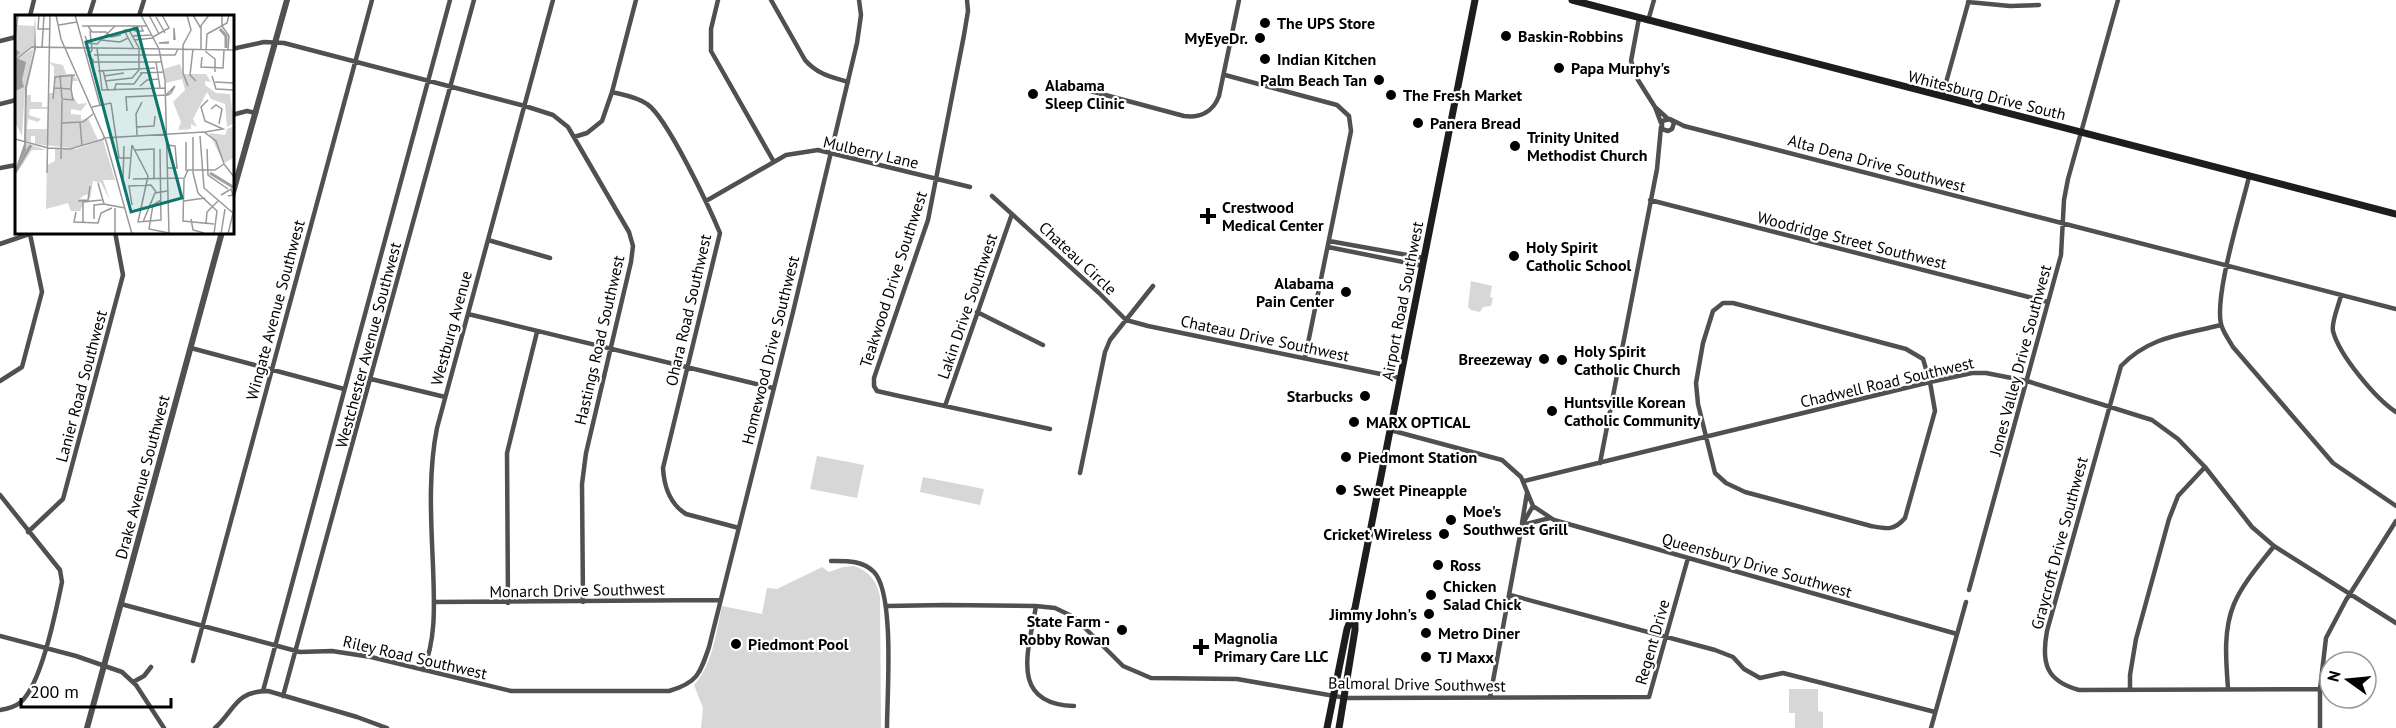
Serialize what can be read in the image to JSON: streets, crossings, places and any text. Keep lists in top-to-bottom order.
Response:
{
  "streets": {
    "main road": ["Whitesburg Drive South", "Airport Road Southwest"],
    "street": [
      "Mulberry Lane",
      "Alta Dena Drive Southwest",
      "Woodridge Street Southwest",
      "Chateau Circle",
      "Teakwood Drive Southwest",
      "Lakin Drive Southwest",
      "Wingate Avenue Southwest",
      "Ohara Road Southwest",
      "Westburg Avenue",
      "Chateau Drive Southwest",
      "Hastings Road Southwest",
      "Westchester Avenue Southwest",
      "Homewood Drive Southwest",
      "Jones Valley Drive Southwest",
      "Chadwell Road Southwest",
      "Lanier Road Southwest",
      "Drake Avenue Southwest",
      "Graycroft Drive Southwest",
      "Queensbury Drive Southwest",
      "Monarch Drive Southwest",
      "Regent Drive",
      "Riley Road Southwest",
      "Balmoral Drive Southwest"
    ]
  },
  "crossings": [
    ["Whitesburg Drive South", "Jones Valley Drive Southwest"],
    ["Mulberry Lane", "Teakwood Drive Southwest"],
    ["Mulberry Lane", "Ohara Road Southwest"],
    ["Mulberry Lane", "Homewood Drive Southwest"],
    ["Alta Dena Drive Southwest", "Jones Valley Drive Southwest"],
    ["Woodridge Street Southwest", "Jones Valley Drive Southwest"],
    ["Chateau Circle", "Lakin Drive Southwest"],
    ["Chateau Circle", "Chateau Drive Southwest"],
    ["Teakwood Drive Southwest", "Lakin Drive Southwest"],
    ["Airport Road Southwest", "Chateau Drive Southwest"],
    ["Airport Road Southwest", "Balmoral Drive Southwest"],
    ["Wingate Avenue Southwest", "Hastings Road Southwest"],
    ["Wingate Avenue Southwest", "Riley Road Southwest"],
    ["Ohara Road Southwest", "Homewood Drive Southwest"],
    ["Westburg Avenue", "Hastings Road Southwest"],
    ["Westburg Avenue", "Monarch Drive Southwest"],
    ["Westburg Avenue", "Riley Road Southwest"],
    ["Hastings Road Southwest", "Westchester Avenue Southwest"],
    ["Hastings Road Southwest", "Monarch Drive Southwest"],
    ["Westchester Avenue Southwest", "Riley Road Southwest"],
    ["Homewood Drive Southwest", "Monarch Drive Southwest"],
    ["Homewood Drive Southwest", "Riley Road Southwest"],
    ["Jones Valley Drive Southwest", "Chadwell Road Southwest"],
    ["Chadwell Road Southwest", "Graycroft Drive Southwest"],
    ["Drake Avenue Southwest", "Riley Road Southwest"],
    ["Queensbury Drive Southwest", "Regent Drive"],
    ["Regent Drive", "Balmoral Drive Southwest"]
  ],
  "places": {
    "other": [
      "The UPS Store",
      "Baskin-Robbins",
      "MyEyeDr.",
      "Indian Kitchen",
      "Papa Murphy's",
      "Palm Beach Tan",
      "Alabama Sleep Clinic",
      "The Fresh Market",
      "Panera Bread",
      "Trinity United Methodist Church",
      "Holy Spirit Catholic School",
      "Alabama Pain Center",
      "Breezeway",
      "Holy Spirit Catholic Church",
      "Starbucks",
      "Huntsville Korean Catholic Community",
      "MARX OPTICAL",
      "Piedmont Station",
      "Sweet Pineapple",
      "Moe's Southwest Grill",
      "Cricket Wireless",
      "Ross",
      "Chicken Salad Chick",
      "Jimmy John's",
      "State Farm - Robby Rowan",
      "Metro Diner",
      "Piedmont Pool",
      "TJ Maxx"
    ],
    "health": ["Crestwood Medical Center", "Magnolia Primary Care LLC"]
  },
  "scale_bar": "200 m",
  "north": "left"
}
